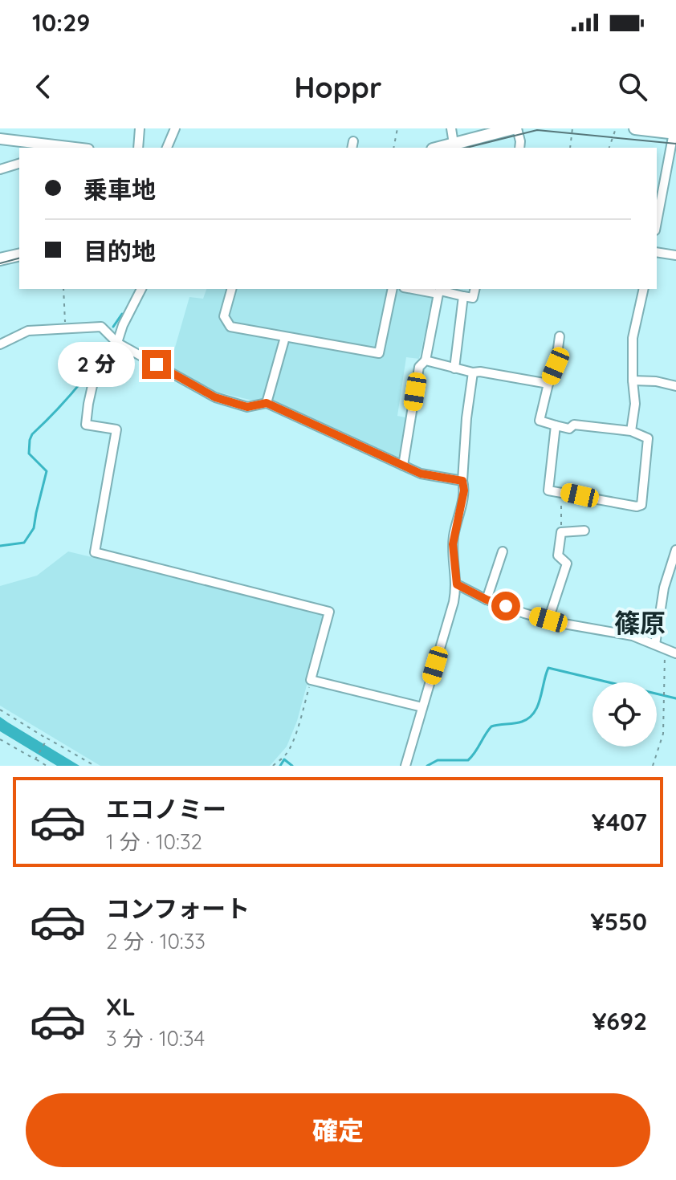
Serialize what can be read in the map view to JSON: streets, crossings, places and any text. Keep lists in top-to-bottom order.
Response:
{
  "districts": ["篠原"],
  "page": {
    "status": "10:29",
    "header": "Hoppr",
    "banner": ["乗車地", "目的地"],
    "bubble": "2 分",
    "list": [
      {
        "name": "エコノミー",
        "note": "1 分 · 10:32",
        "value": "¥407"
      },
      {
        "name": "コンフォート",
        "note": "2 分 · 10:33",
        "value": "¥550"
      },
      {
        "name": "XL",
        "note": "3 分 · 10:34",
        "value": "¥692"
      }
    ],
    "buttons": "確定"
  }
}
